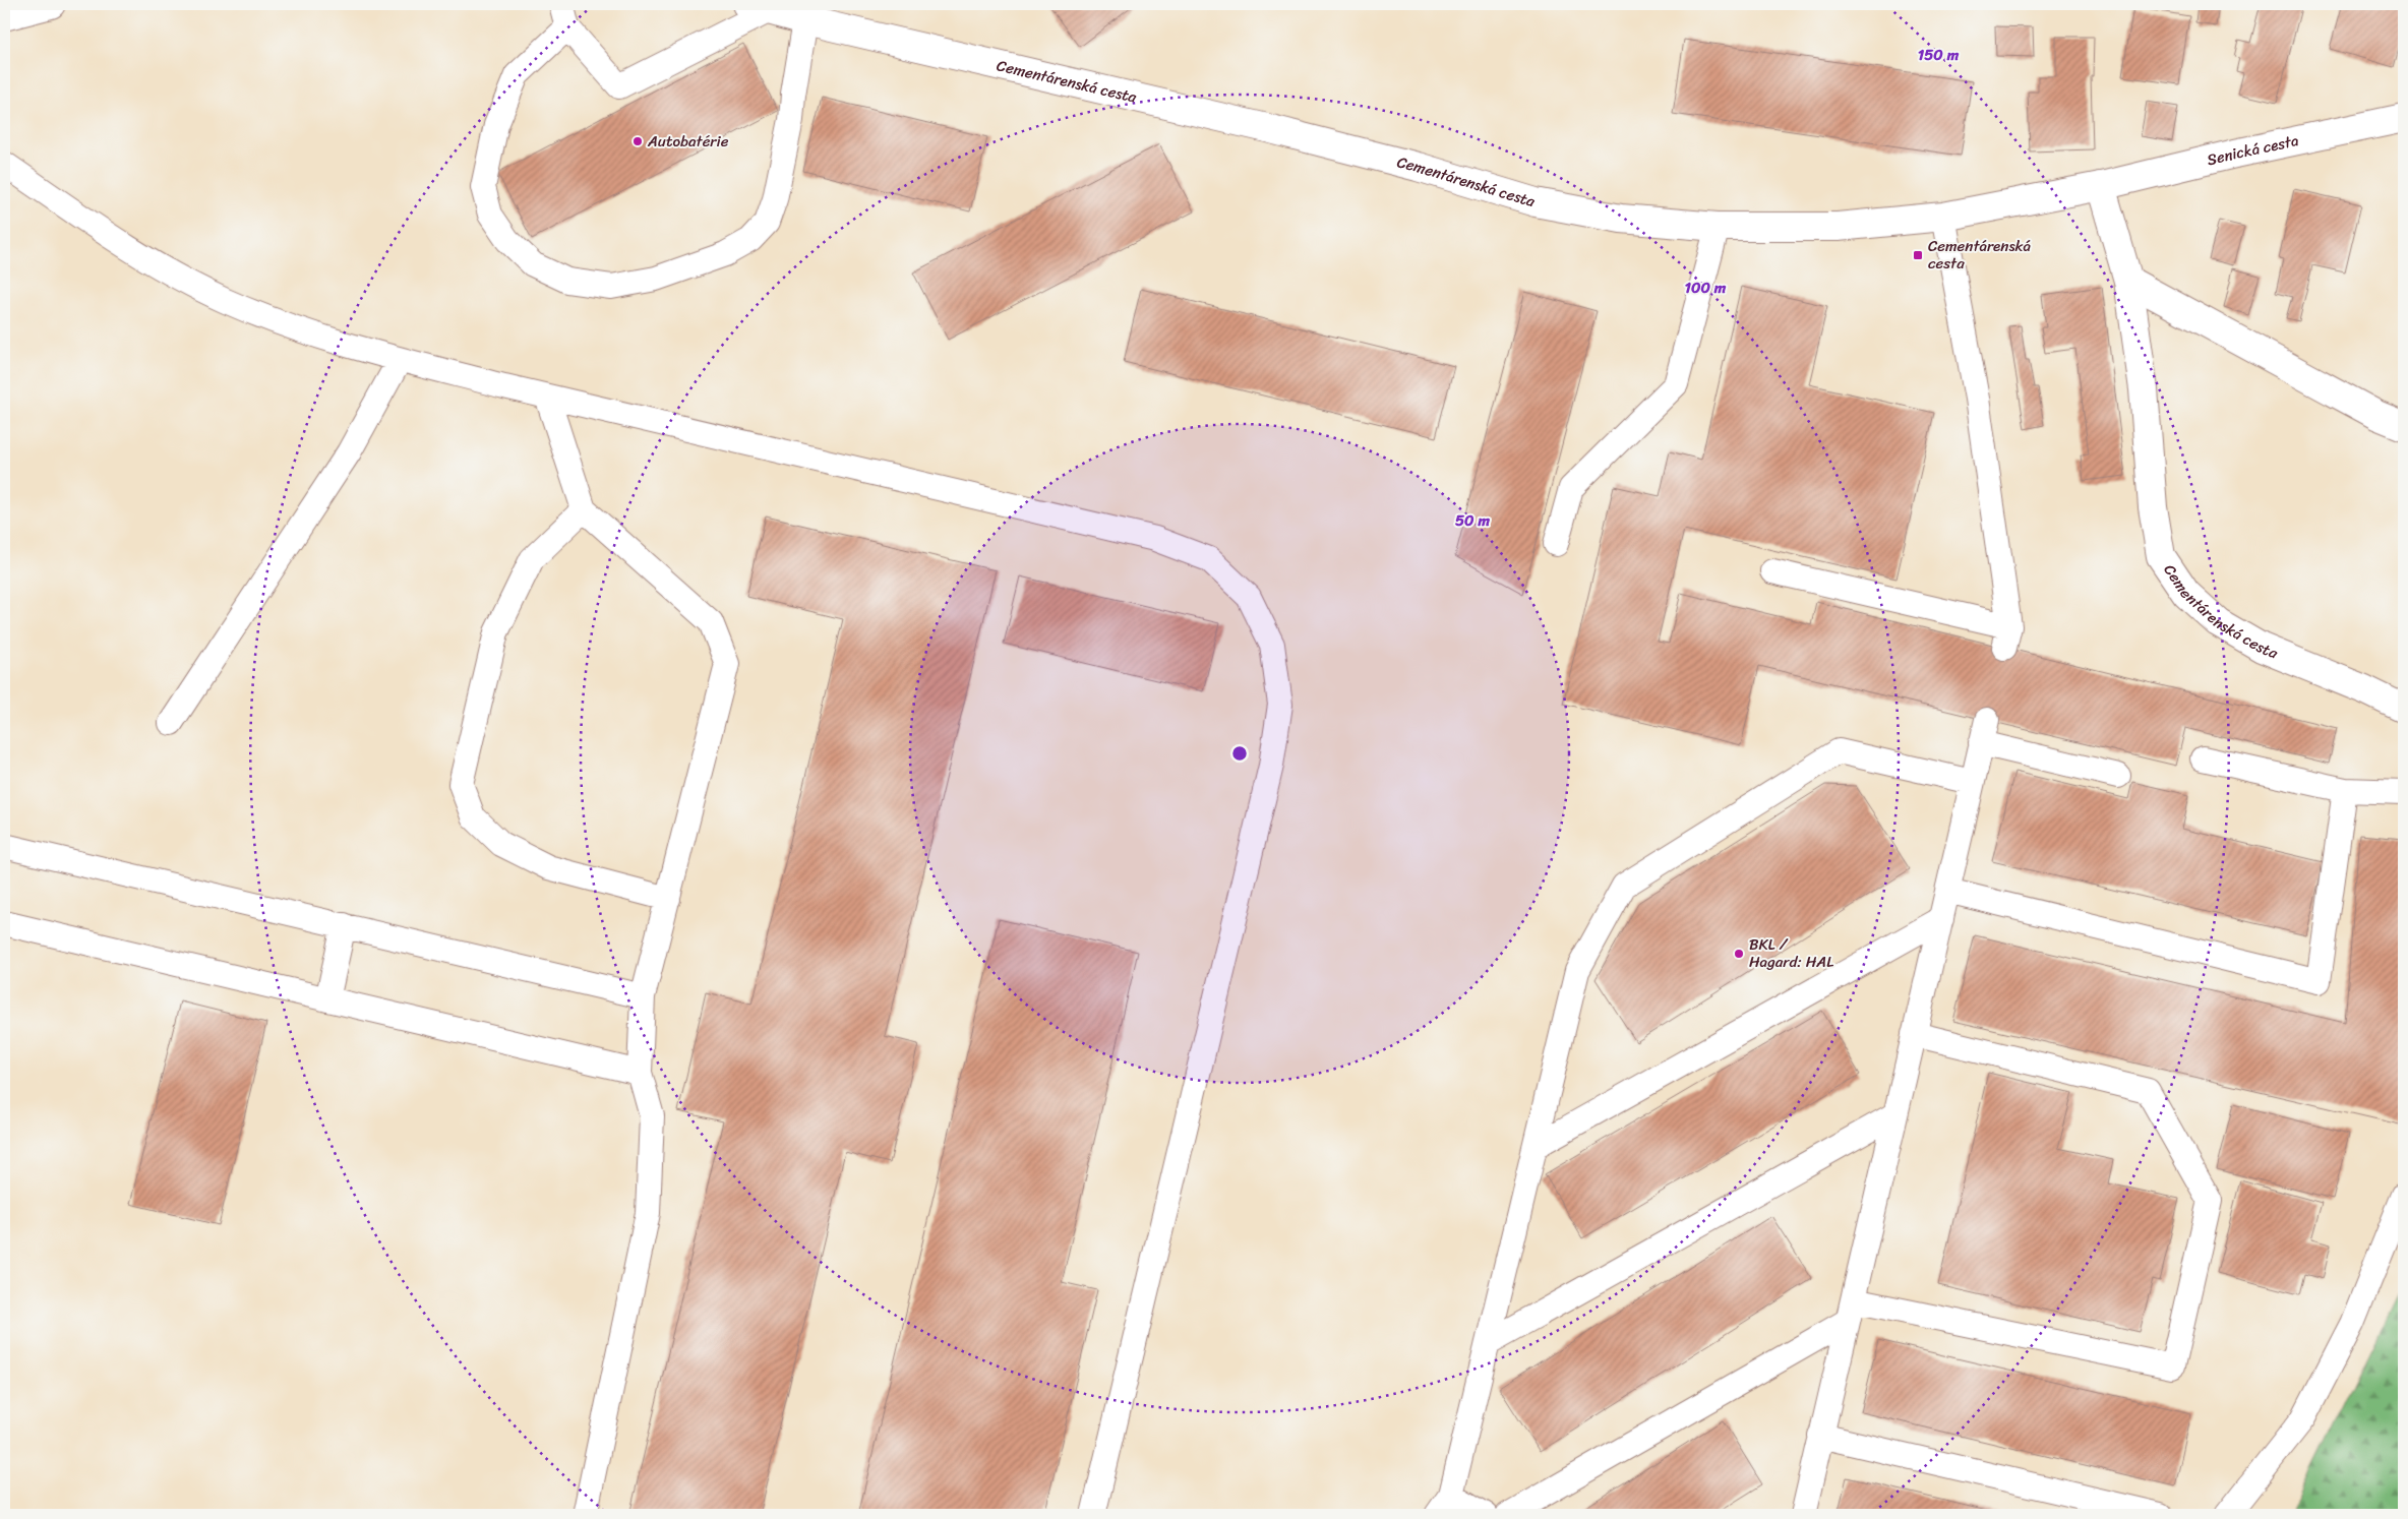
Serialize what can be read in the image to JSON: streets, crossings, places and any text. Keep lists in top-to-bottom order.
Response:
{
  "streets": {
    "street": ["Cementárenská cesta", "Senická cesta"]
  },
  "crossings": [
    ["Cementárenská cesta", "Senická cesta"]
  ],
  "places": {
    "other": ["Autobatérie", "BKL / Hagard: HAL"],
    "transit": ["Cementárenská cesta"]
  },
  "rings": ["150 m", "100 m", "50 m"]
}
